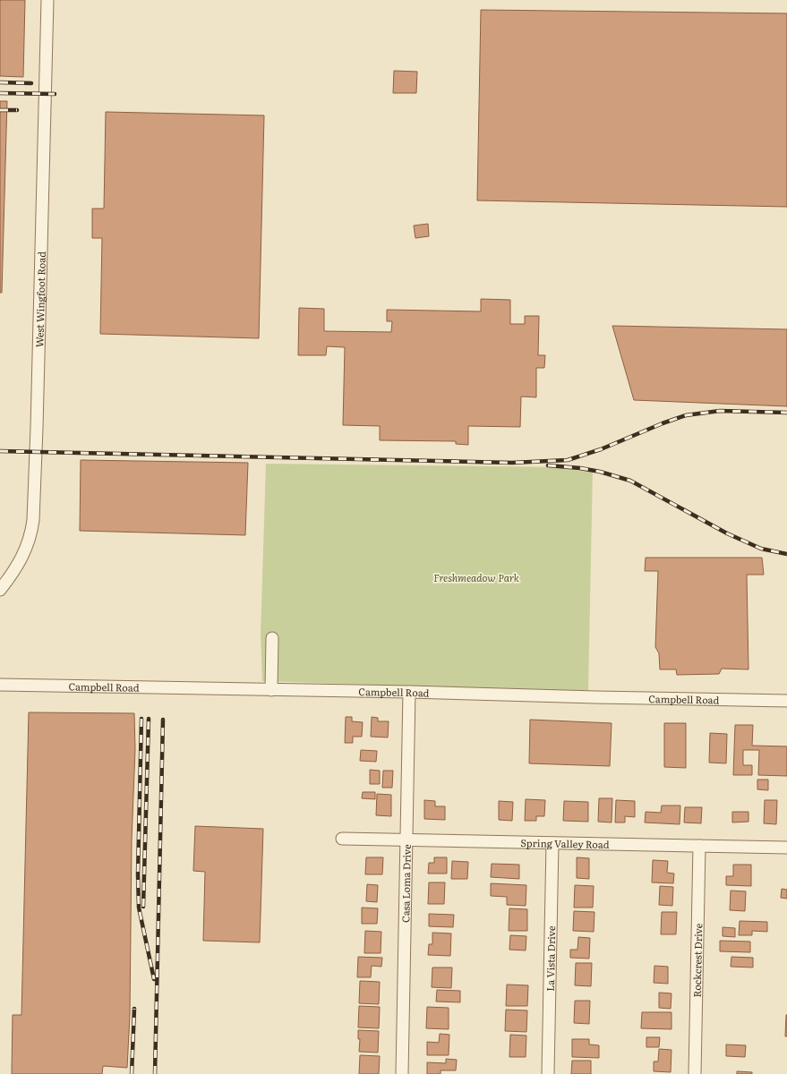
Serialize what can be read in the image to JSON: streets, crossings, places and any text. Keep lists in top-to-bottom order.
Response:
{
  "streets": {
    "street": [
      "West Wingfoot Road",
      "Campbell Road",
      "Spring Valley Road",
      "Casa Loma Drive",
      "La Vista Drive",
      "Rockcrest Drive"
    ]
  },
  "crossings": [
    ["Campbell Road", "Casa Loma Drive"],
    ["Spring Valley Road", "Casa Loma Drive"],
    ["Spring Valley Road", "La Vista Drive"],
    ["Spring Valley Road", "Rockcrest Drive"]
  ],
  "parks": ["Freshmeadow Park"]
}
